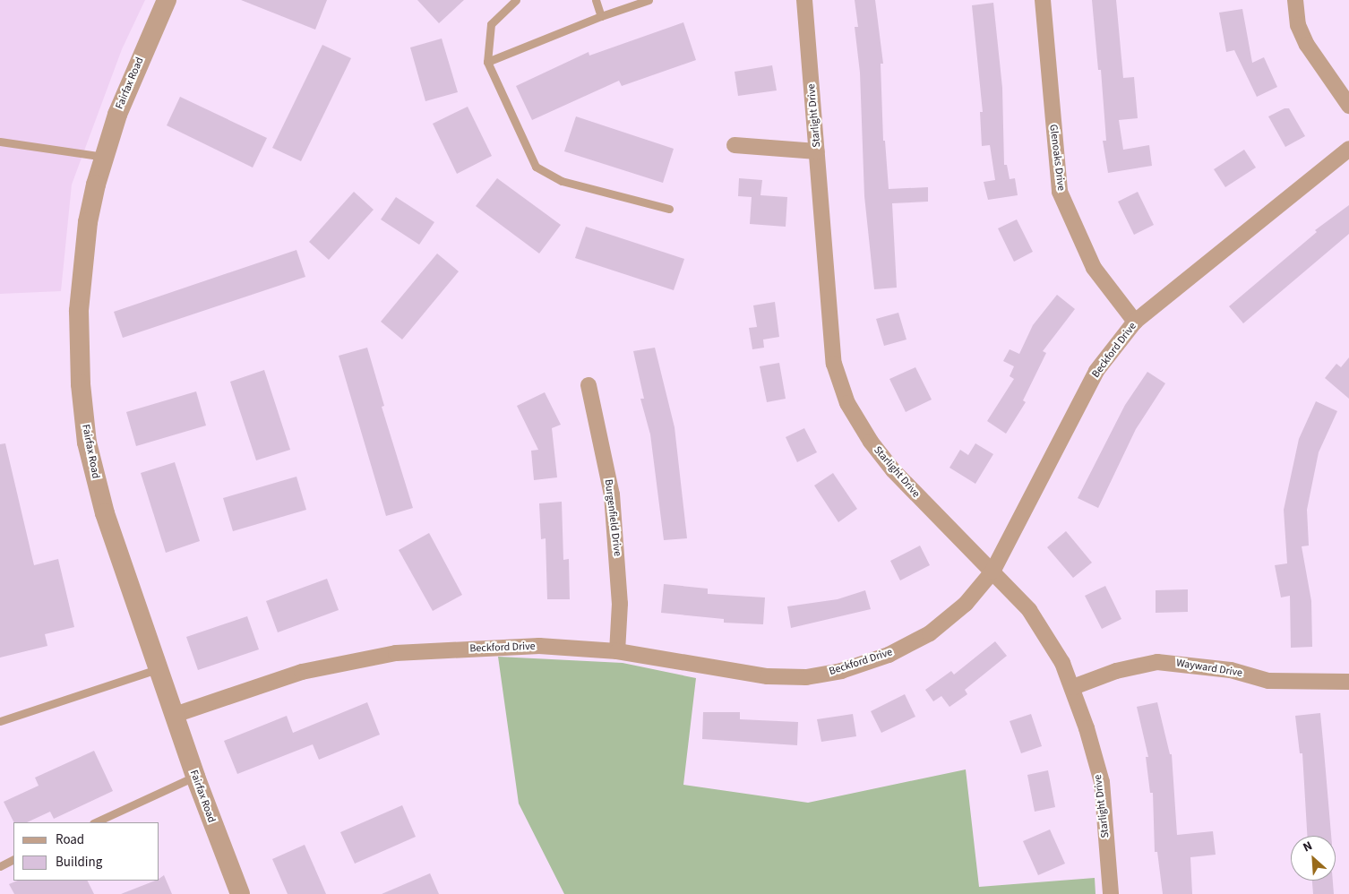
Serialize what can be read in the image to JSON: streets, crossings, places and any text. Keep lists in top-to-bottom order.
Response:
{
  "streets": {
    "street": [
      "Fairfax Road",
      "Starlight Drive",
      "Glenoaks Drive",
      "Beckford Drive",
      "Burgenfield Drive",
      "Wayward Drive"
    ]
  },
  "crossings": [
    ["Fairfax Road", "Beckford Drive"],
    ["Starlight Drive", "Beckford Drive"],
    ["Starlight Drive", "Wayward Drive"],
    ["Glenoaks Drive", "Beckford Drive"],
    ["Beckford Drive", "Burgenfield Drive"]
  ],
  "legend": ["Road", "Building"],
  "north": "top left"
}
